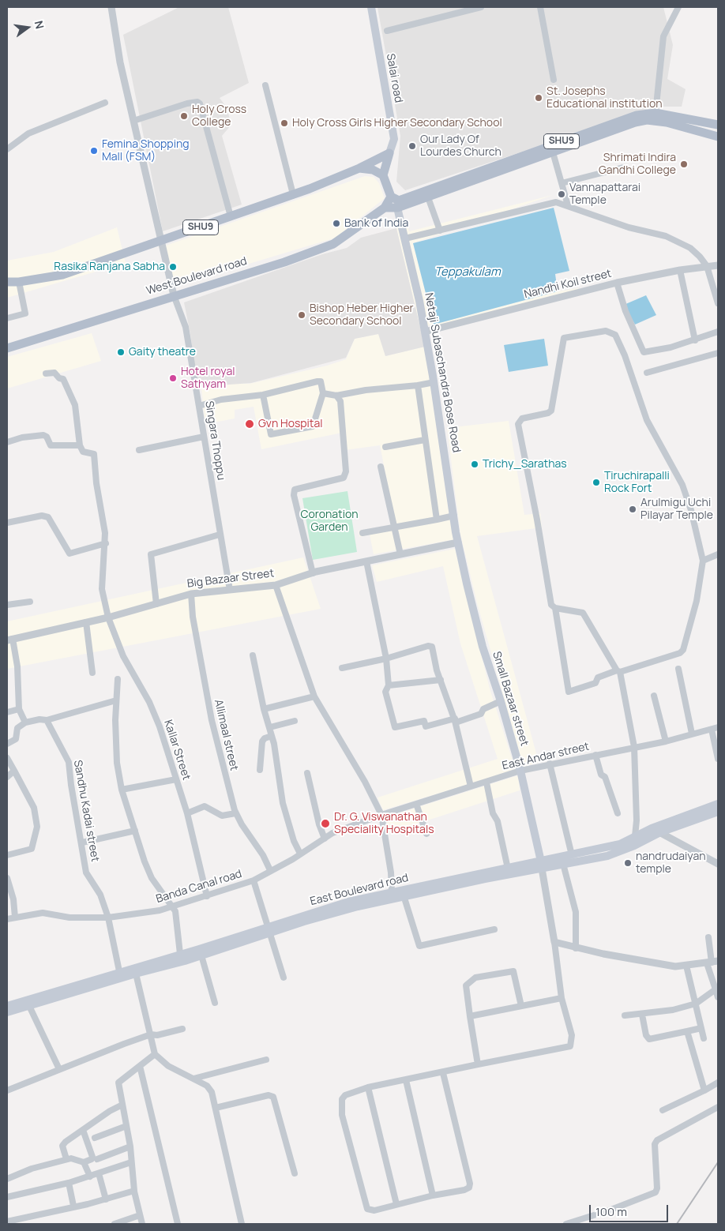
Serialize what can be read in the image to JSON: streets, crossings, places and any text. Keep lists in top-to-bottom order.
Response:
{
  "streets": {
    "main road": [
      "Salai road",
      "SHU9",
      "West Boulevard road",
      "Netaji Subaschandra Bose Road",
      "Small Bazaar street",
      "East Boulevard road"
    ],
    "street": [
      "Nandhi Koil street",
      "Singara Thoppu",
      "Big Bazaar Street",
      "Allimaal street",
      "Kallar Street",
      "East Andar street",
      "Sandhu Kadai street",
      "Banda Canal road"
    ]
  },
  "crossings": [
    ["Salai road", "SHU9"],
    ["SHU9", "West Boulevard road"],
    ["SHU9", "Netaji Subaschandra Bose Road"],
    ["West Boulevard road", "Singara Thoppu"],
    ["Nandhi Koil street", "Netaji Subaschandra Bose Road"],
    ["Netaji Subaschandra Bose Road", "Big Bazaar Street"],
    ["Netaji Subaschandra Bose Road", "Small Bazaar street"],
    ["Singara Thoppu", "Big Bazaar Street"],
    ["Big Bazaar Street", "Small Bazaar street"],
    ["Big Bazaar Street", "Allimaal street"],
    ["Big Bazaar Street", "Kallar Street"],
    ["Small Bazaar street", "East Andar street"],
    ["Small Bazaar street", "East Boulevard road"],
    ["Allimaal street", "Banda Canal road"],
    ["Kallar Street", "Banda Canal road"],
    ["East Andar street", "Banda Canal road"],
    ["Sandhu Kadai street", "Banda Canal road"],
    ["Sandhu Kadai street", "East Boulevard road"]
  ],
  "water": ["Teppakulam"],
  "parks": ["Coronation Garden"],
  "places": [
    "St. Josephs Educational institution",
    "Holy Cross College",
    "Holy Cross Girls Higher Secondary School",
    "Our Lady Of Lourdes Church",
    "Femina Shopping Mall (FSM)",
    "Shrimati Indira Gandhi College",
    "Vannapattarai Temple",
    "Bank of India",
    "Rasika Ranjana Sabha",
    "Bishop Heber Higher Secondary School",
    "Gaity theatre",
    "Hotel royal Sathyam",
    "Gvn Hospital",
    "Trichy_Sarathas",
    "Tiruchirapalli Rock Fort",
    "Arulmigu Uchi Pilayar Temple",
    "Dr. G. Viswanathan Speciality Hospitals",
    "nandrudaiyan temple"
  ],
  "scale_bar": "100 m",
  "north": "right"
}
